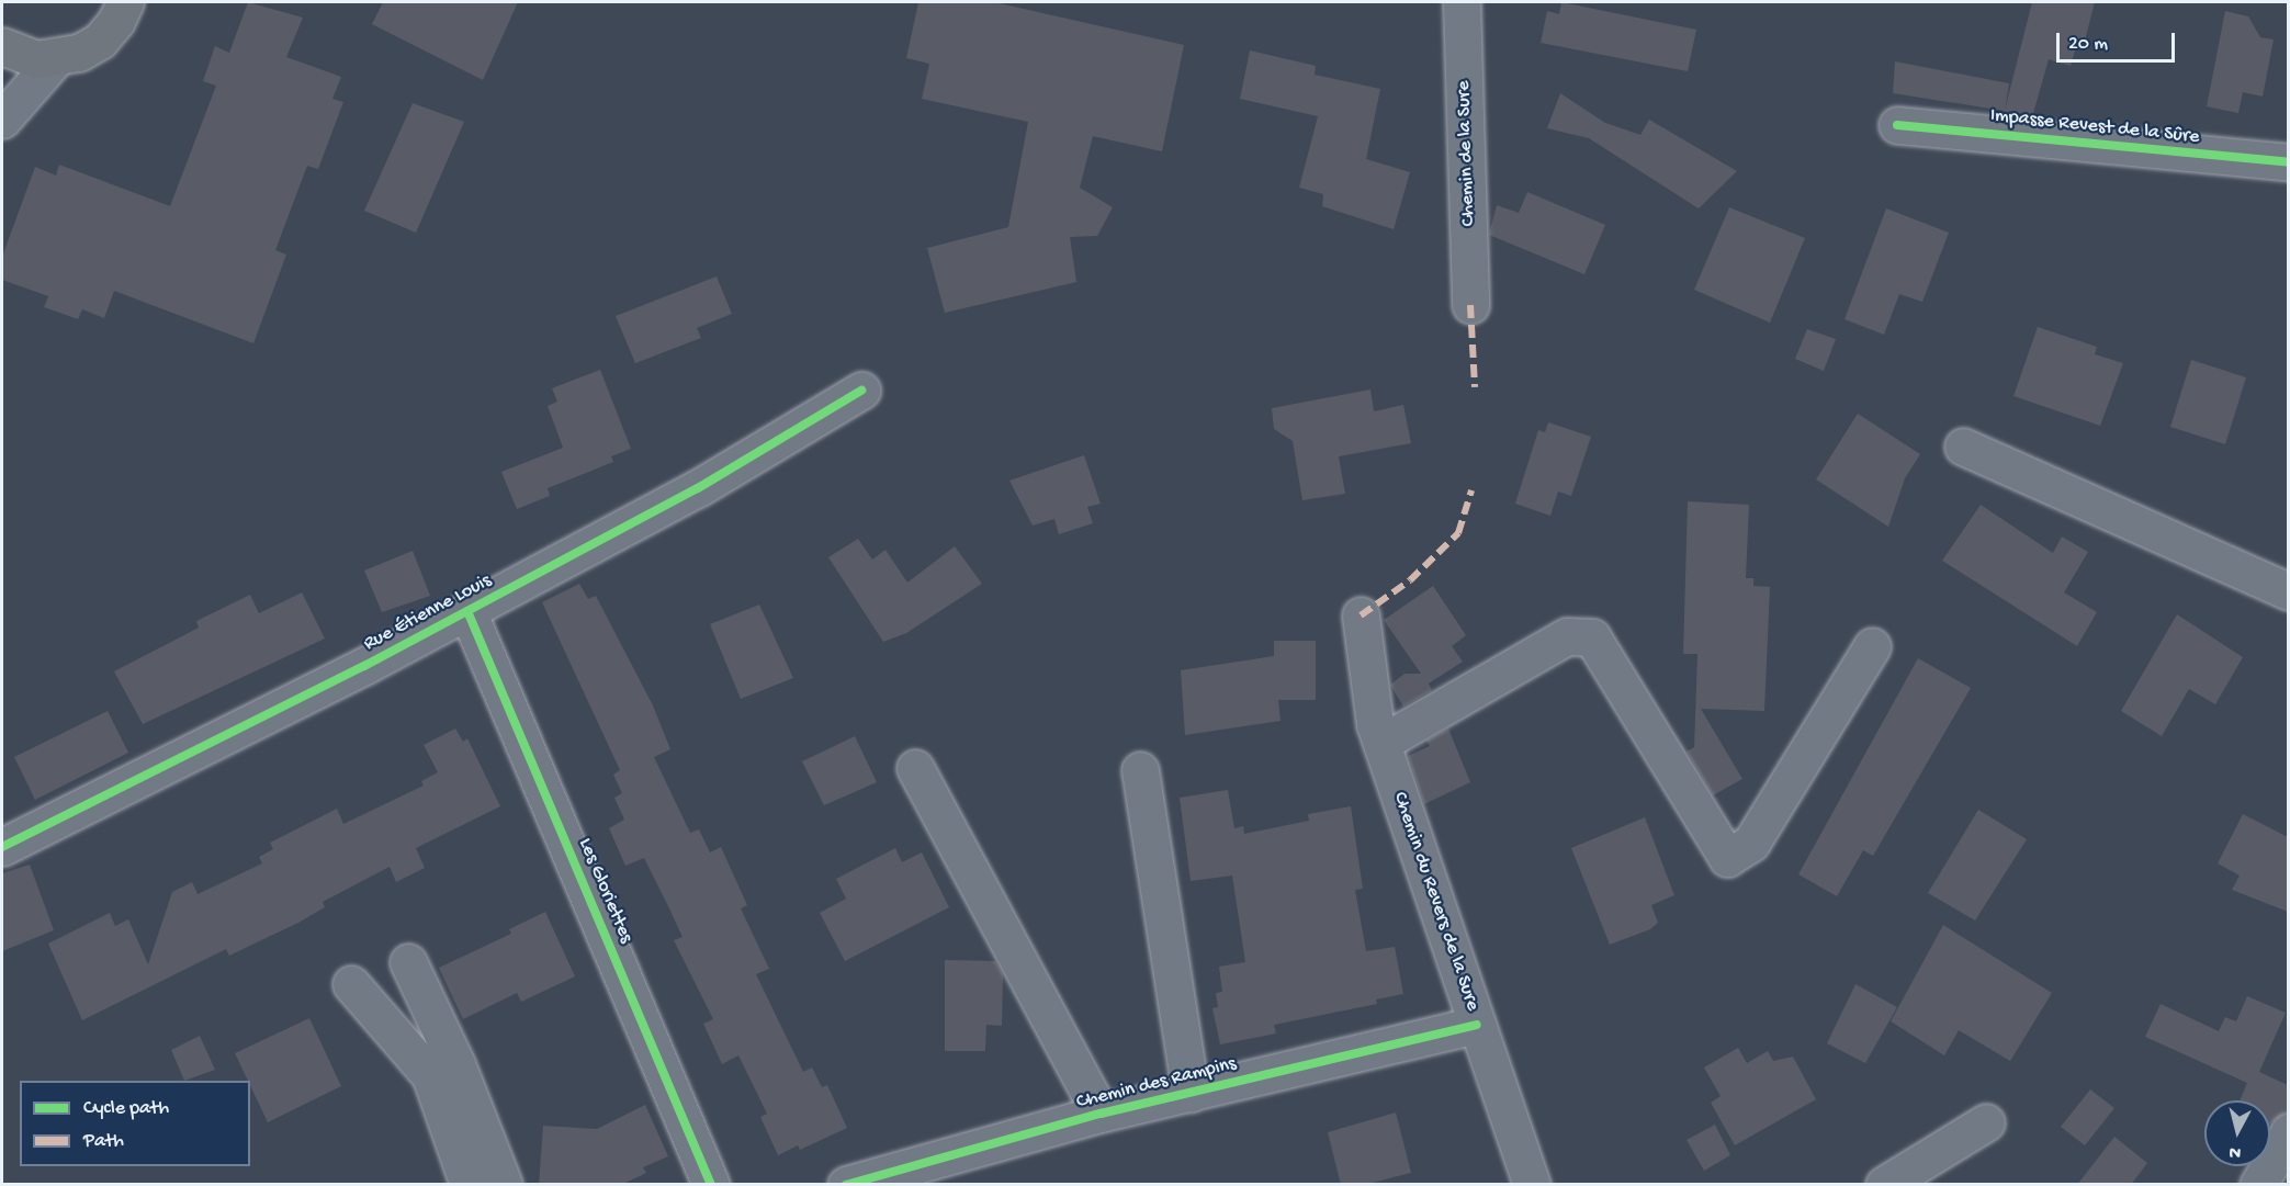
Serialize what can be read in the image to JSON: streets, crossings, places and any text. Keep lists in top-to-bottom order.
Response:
{
  "streets": {
    "street": [
      "Impasse Revest de la Sûre",
      "Chemin de la Sure",
      "Rue Étienne Louis",
      "Les Gloriettes",
      "Chemin du Revers de la Sure",
      "Chemin des Rampins"
    ]
  },
  "crossings": [
    ["Rue Étienne Louis", "Les Gloriettes"],
    ["Chemin du Revers de la Sure", "Chemin des Rampins"]
  ],
  "legend": ["Cycle path", "Path"],
  "scale_bar": "20 m",
  "north": "bottom"
}
